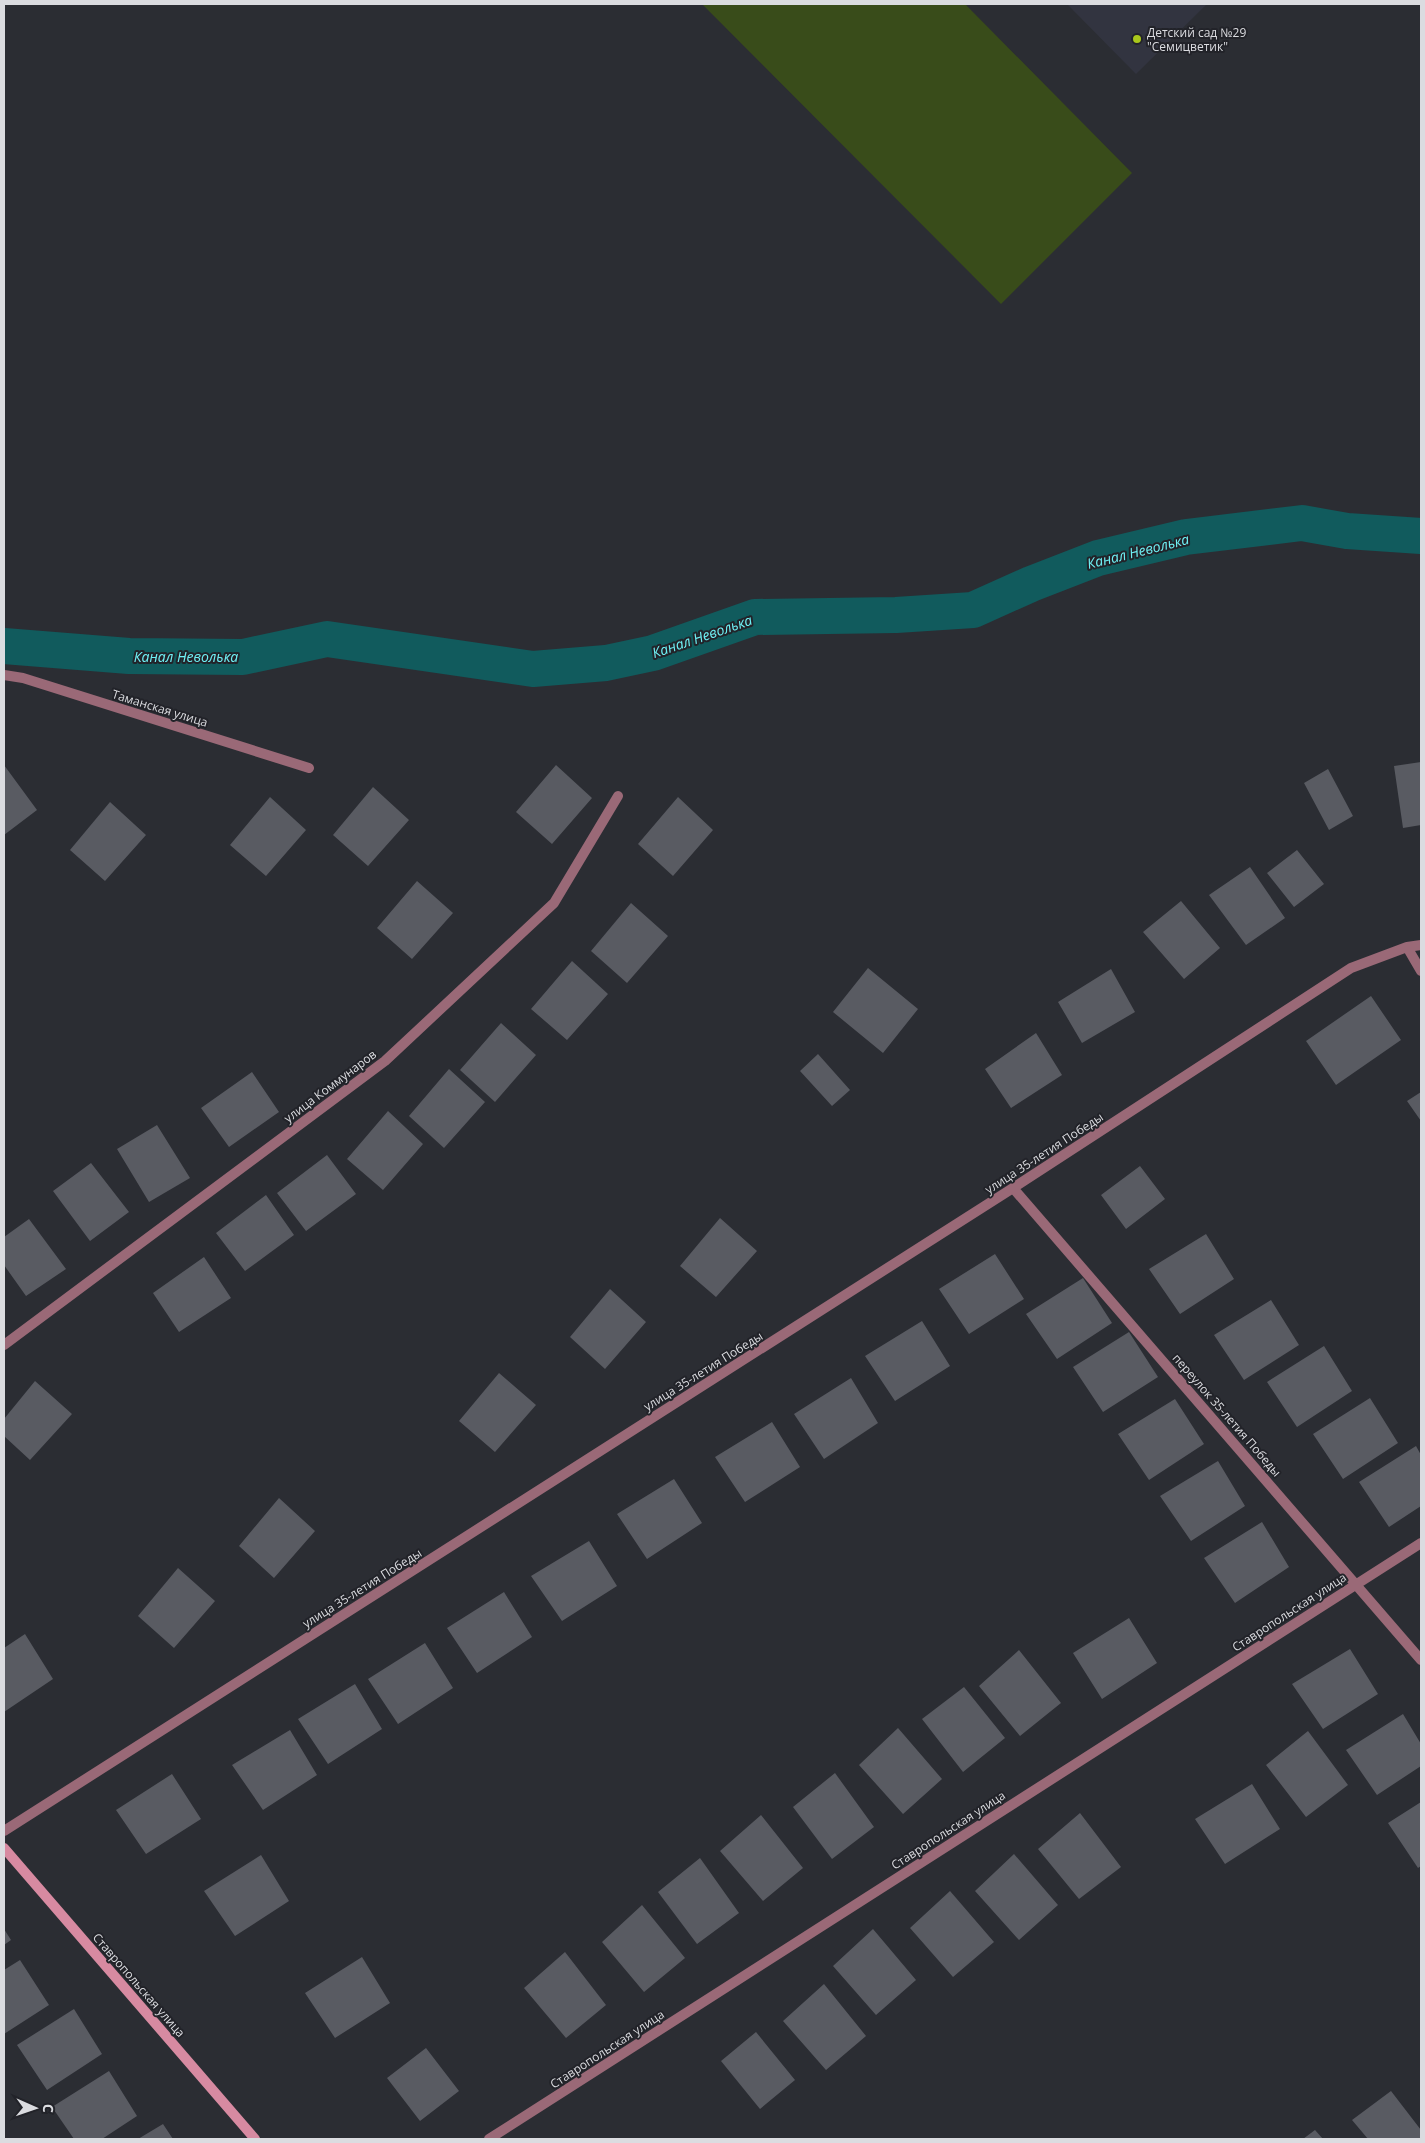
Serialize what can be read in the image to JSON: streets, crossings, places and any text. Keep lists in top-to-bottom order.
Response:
{
  "streets": {
    "main road": ["Ставропольская улица"],
    "street": [
      "Таманская улица",
      "улица Коммунаров",
      "улица 35-летия Победы",
      "переулок 35-летия Победы"
    ]
  },
  "crossings": [
    ["улица 35-летия Победы", "переулок 35-летия Победы"],
    ["переулок 35-летия Победы", "Ставропольская улица"]
  ],
  "water": ["Канал Неволька"],
  "places": ["Детский сад №29 \"Семицветик\""],
  "north": "right"
}
